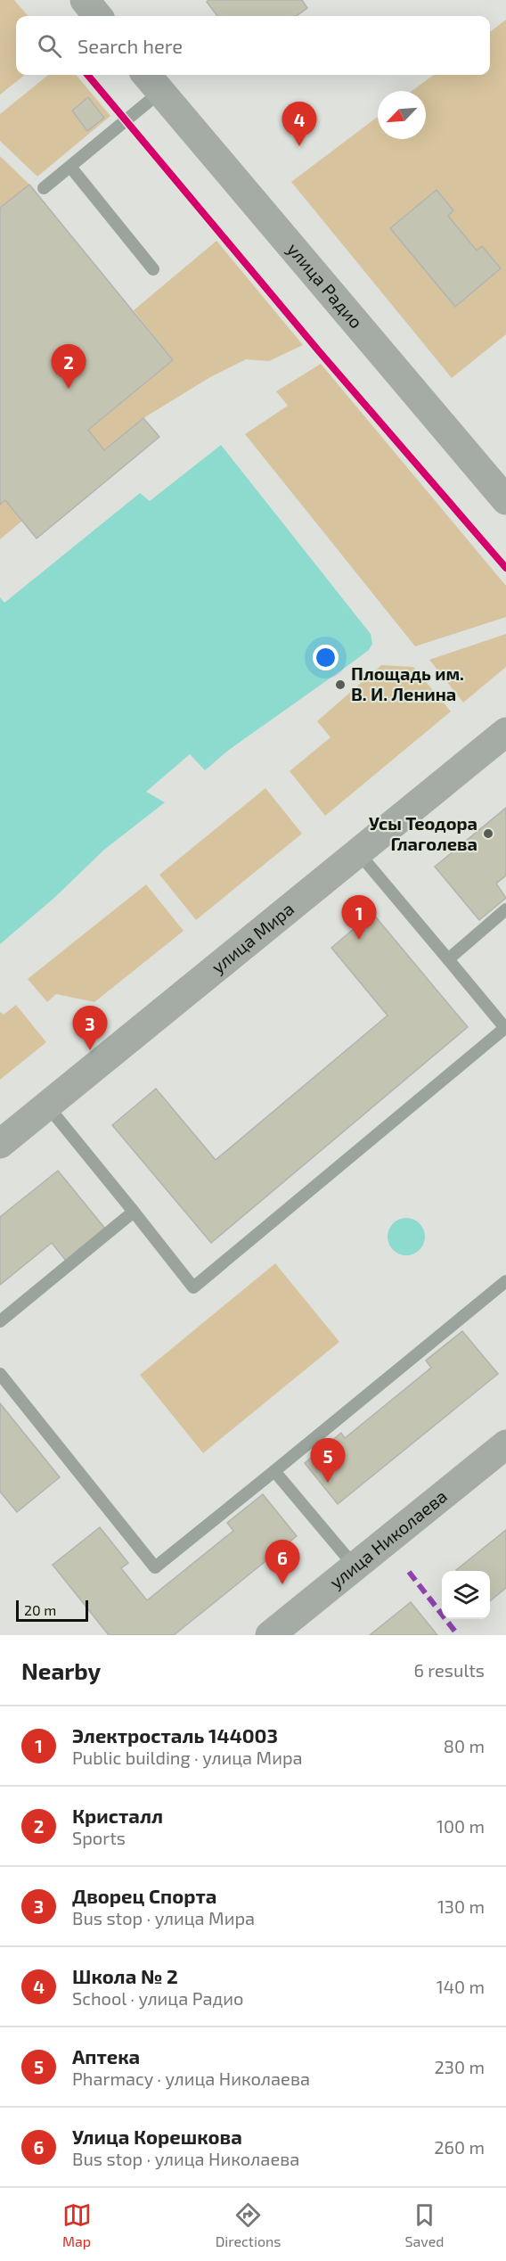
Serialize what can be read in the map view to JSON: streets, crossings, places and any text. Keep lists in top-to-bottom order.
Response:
{
  "streets": {
    "main road": ["улица Радио", "улица Мира", "улица Николаева"]
  },
  "places": ["Площадь им. В. И. Ленина", "Усы Теодора Глаголева"],
  "scale_bar": "20 m",
  "north": "bottom left",
  "page": {
    "search": "Search here",
    "pins": [
      "4",
      "2",
      "1",
      "3",
      "5",
      "6"
    ],
    "scale": "20 m",
    "heading": ["Nearby", "6 results"],
    "list": [
      {
        "mark": "1",
        "name": "Электросталь 144003",
        "note": "Public building · улица Мира",
        "value": "80 m"
      },
      {
        "mark": "2",
        "name": "Кристалл",
        "note": "Sports",
        "value": "100 m"
      },
      {
        "mark": "3",
        "name": "Дворец Спорта",
        "note": "Bus stop · улица Мира",
        "value": "130 m"
      },
      {
        "mark": "4",
        "name": "Школа № 2",
        "note": "School · улица Радио",
        "value": "140 m"
      },
      {
        "mark": "5",
        "name": "Аптека",
        "note": "Pharmacy · улица Николаева",
        "value": "230 m"
      },
      {
        "mark": "6",
        "name": "Улица Корешкова",
        "note": "Bus stop · улица Николаева",
        "value": "260 m"
      }
    ],
    "nav": ["Map", "Directions", "Saved"]
  }
}
